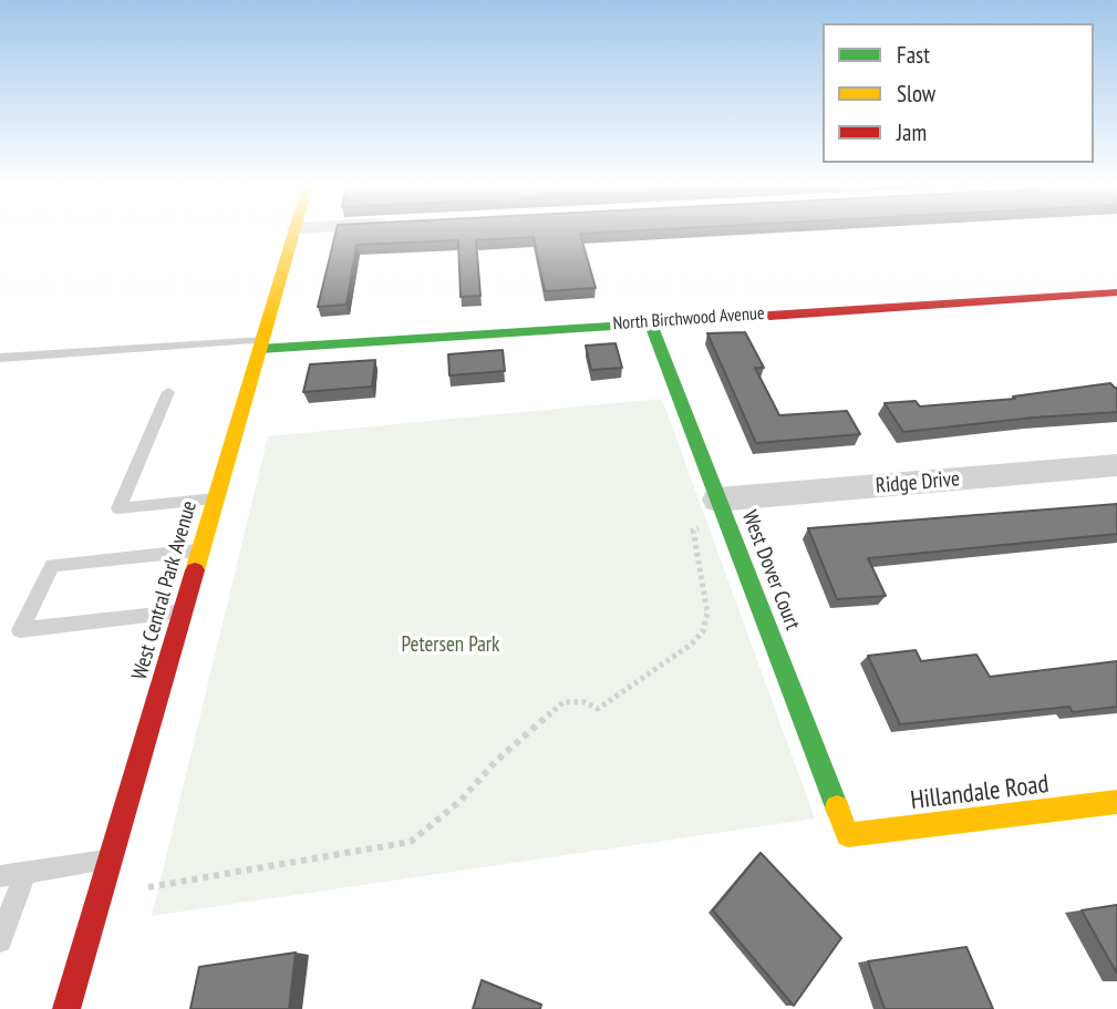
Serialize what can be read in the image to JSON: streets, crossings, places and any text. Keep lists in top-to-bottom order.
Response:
{
  "streets": {
    "street": [
      "North Birchwood Avenue",
      "Ridge Drive",
      "West Dover Court",
      "West Central Park Avenue",
      "Hillandale Road"
    ]
  },
  "crossings": [
    ["North Birchwood Avenue", "West Dover Court"],
    ["North Birchwood Avenue", "West Central Park Avenue"],
    ["Ridge Drive", "West Dover Court"],
    ["West Dover Court", "Hillandale Road"]
  ],
  "parks": ["Petersen Park"],
  "legend": ["Fast", "Slow", "Jam"]
}
